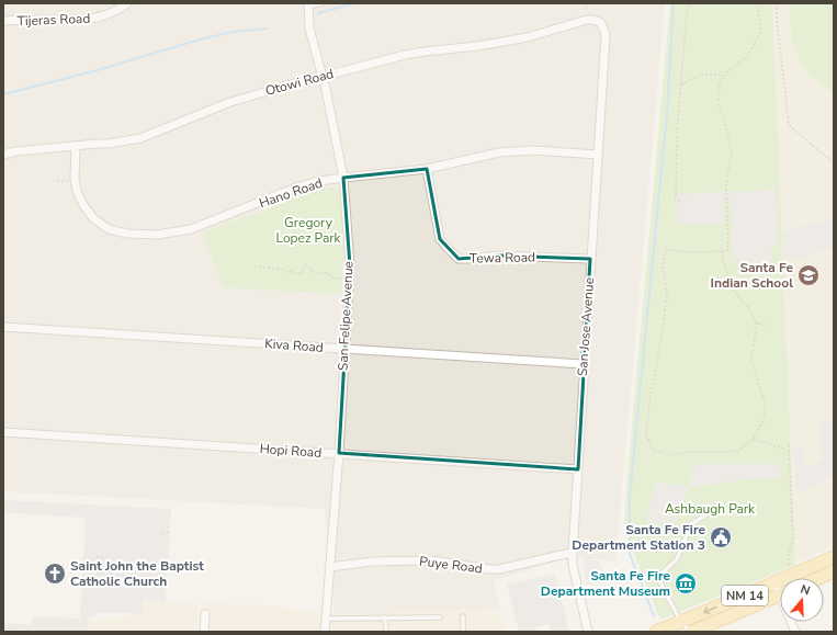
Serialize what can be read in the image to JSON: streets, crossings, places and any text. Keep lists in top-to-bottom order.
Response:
{
  "streets": {
    "main road": ["NM 14"],
    "street": [
      "Tijeras Road",
      "Otowi Road",
      "Hano Road",
      "Tewa Road",
      "San Felipe Avenue",
      "San Jose Avenue",
      "Kiva Road",
      "Hopi Road",
      "Puye Road"
    ]
  },
  "crossings": [
    ["Otowi Road", "Hano Road"],
    ["Otowi Road", "San Felipe Avenue"],
    ["Otowi Road", "San Jose Avenue"],
    ["Hano Road", "Tewa Road"],
    ["Hano Road", "San Felipe Avenue"],
    ["Hano Road", "San Jose Avenue"],
    ["Tewa Road", "San Jose Avenue"],
    ["San Felipe Avenue", "Kiva Road"],
    ["San Felipe Avenue", "Hopi Road"],
    ["San Felipe Avenue", "Puye Road"],
    ["San Jose Avenue", "Kiva Road"],
    ["San Jose Avenue", "Hopi Road"],
    ["San Jose Avenue", "Puye Road"]
  ],
  "parks": ["Gregory Lopez Park", "Ashbaugh Park"],
  "places": {
    "school or university": ["Santa Fe Indian School"],
    "public building": ["Santa Fe Fire Department Station 3"],
    "church": ["Saint John the Baptist Catholic Church"],
    "museum": ["Santa Fe Fire Department Museum"]
  },
  "north": "top"
}
